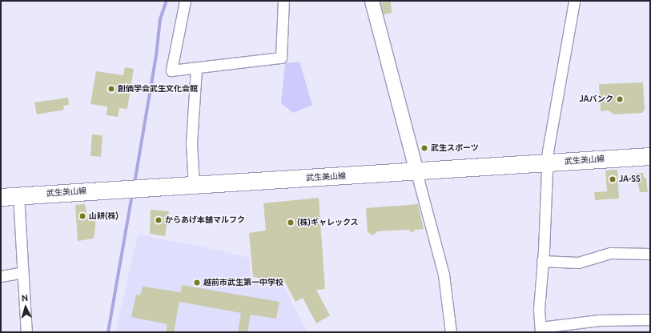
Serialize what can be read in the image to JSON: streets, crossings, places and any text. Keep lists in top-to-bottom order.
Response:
{
  "streets": {
    "main road": ["武生美山線"]
  },
  "places": [
    "創価学会武生文化会館",
    "JAバンク",
    "武生スポーツ",
    "JA-SS",
    "山耕(株)",
    "からあげ本舗マルフク",
    "(株)ギャレックス",
    "越前市武生第一中学校"
  ],
  "north": "top"
}
